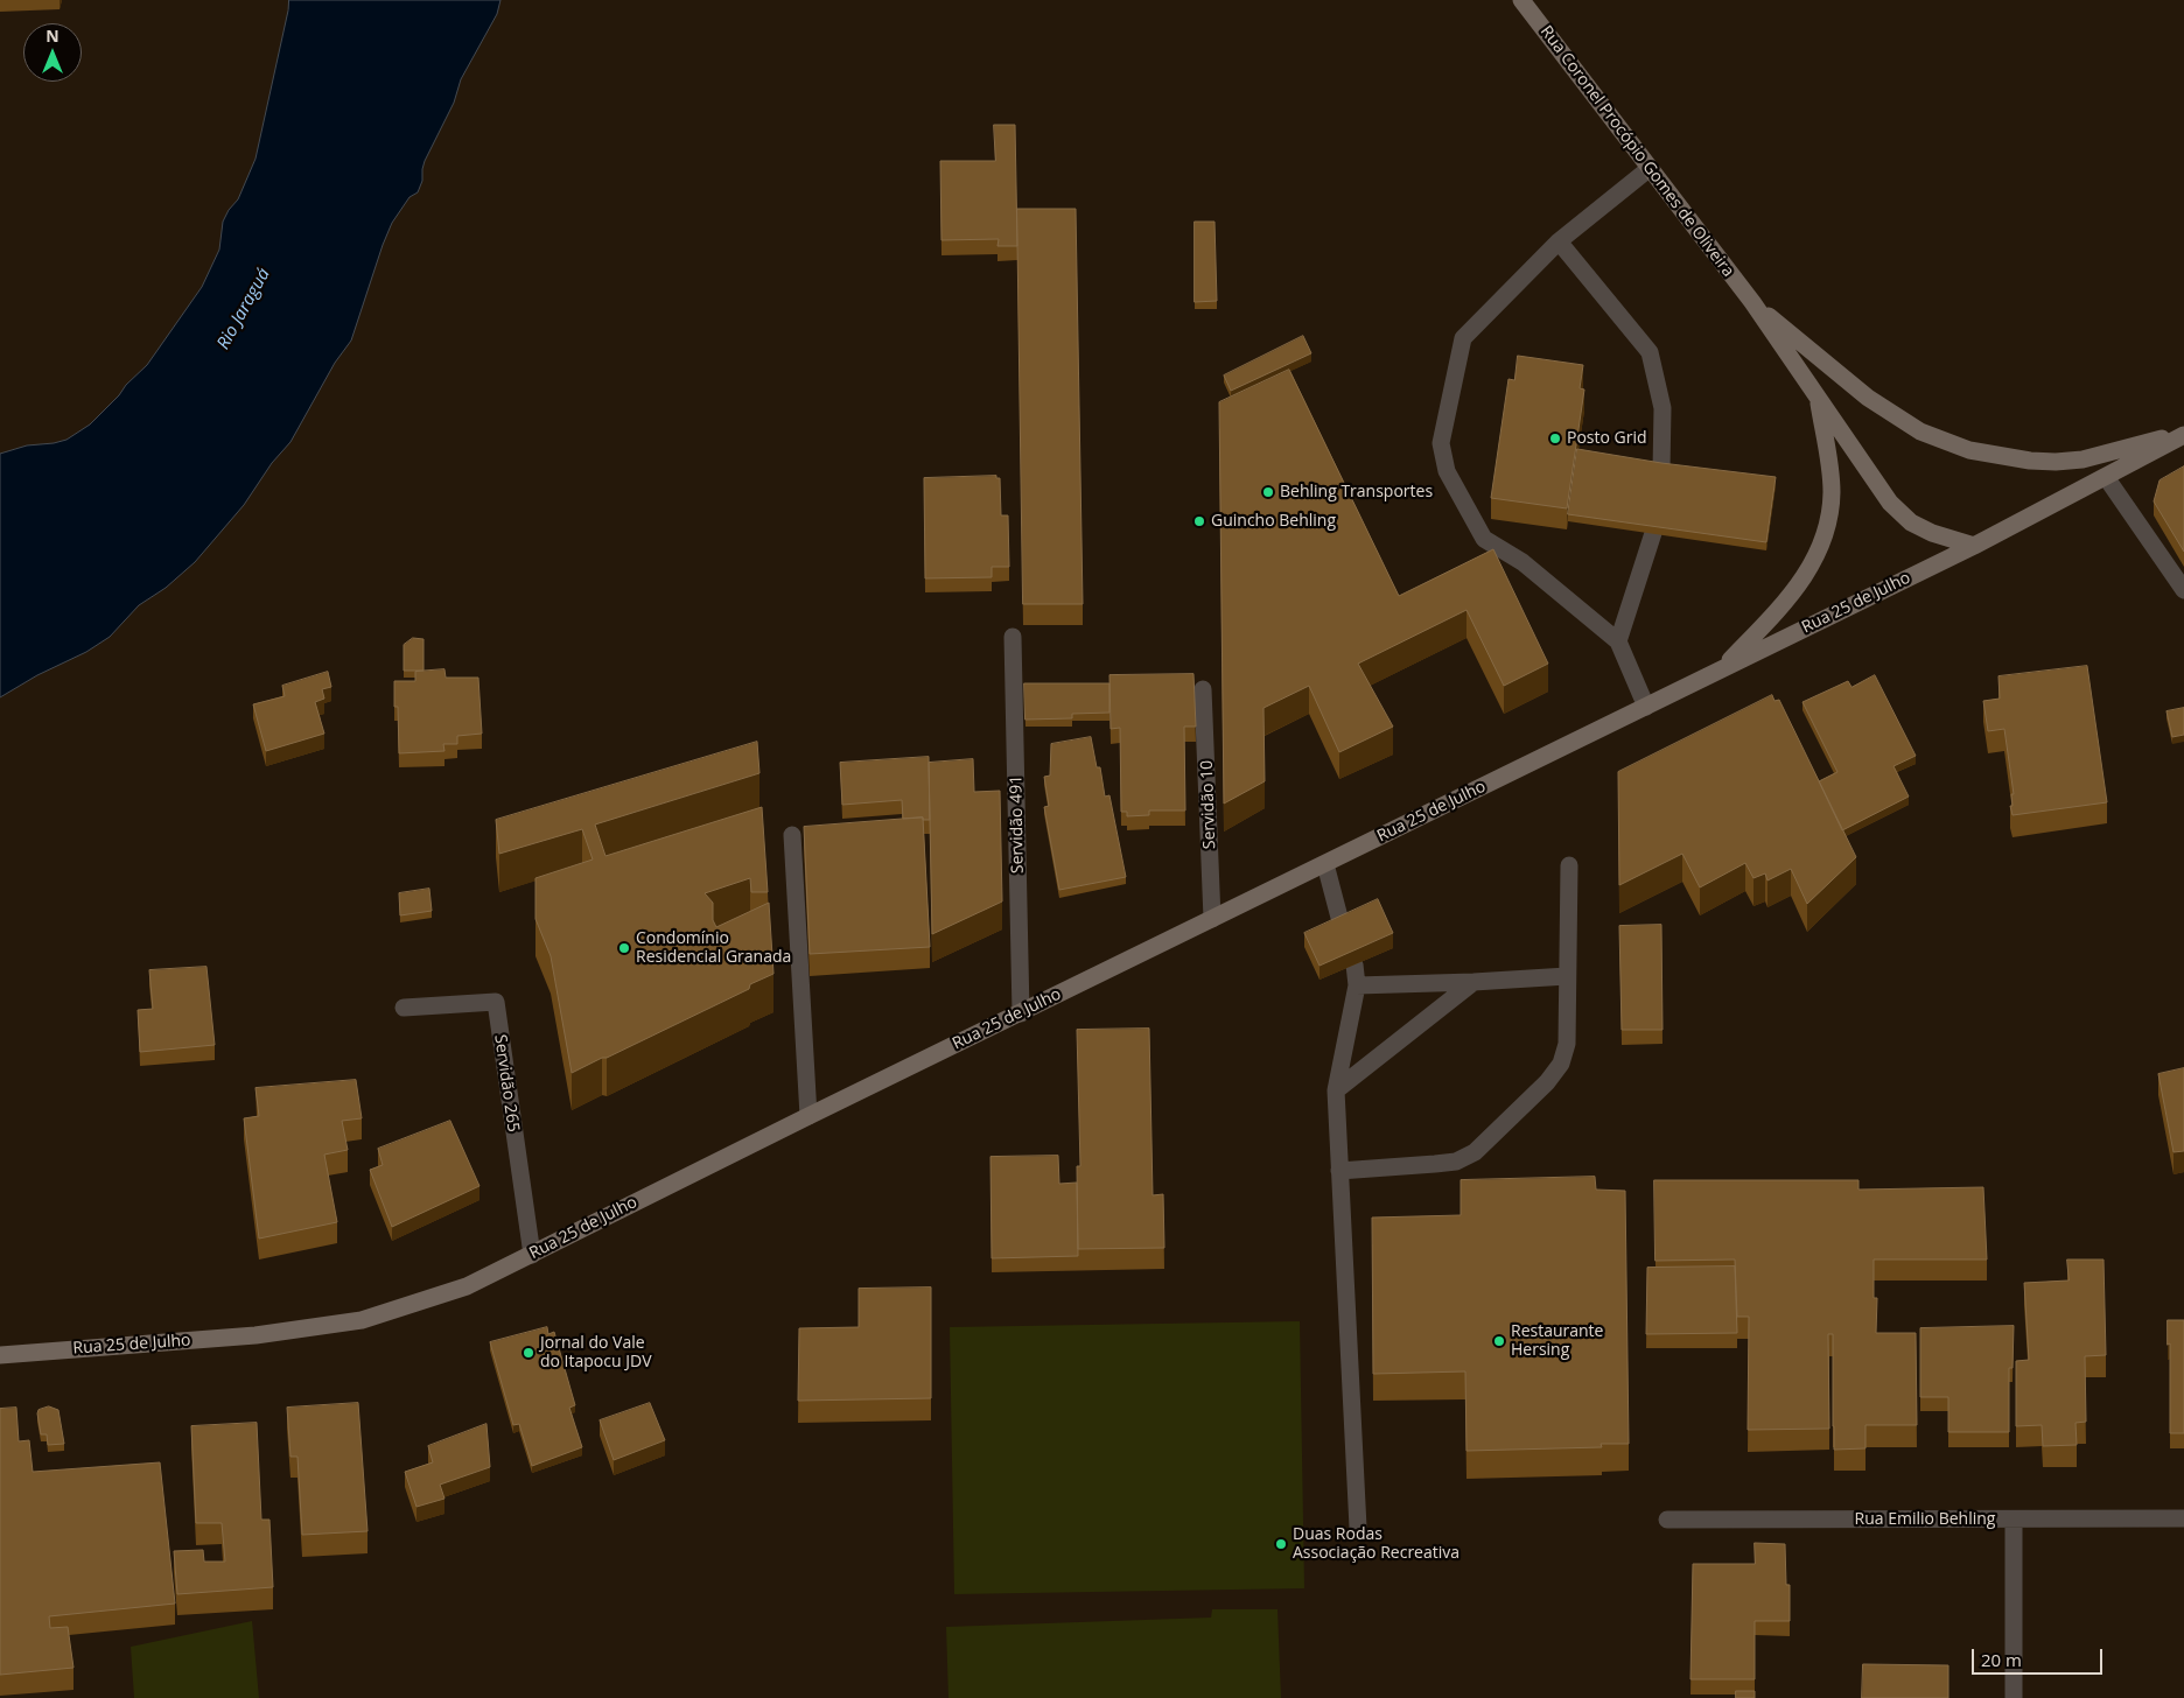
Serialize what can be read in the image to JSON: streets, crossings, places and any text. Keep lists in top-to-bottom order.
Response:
{
  "streets": {
    "main road": ["Rua Coronel Procópio Gomes de Oliveira", "Rua 25 de Julho"],
    "street": [
      "Servidão 10",
      "Servidão 491",
      "Servidão 265",
      "Rua Emilio Behling"
    ]
  },
  "crossings": [
    ["Rua Coronel Procópio Gomes de Oliveira", "Rua 25 de Julho"],
    ["Rua 25 de Julho", "Servidão 10"],
    ["Rua 25 de Julho", "Servidão 491"],
    ["Rua 25 de Julho", "Servidão 265"]
  ],
  "water": ["Rio Jaraguá"],
  "places": [
    "Posto Grid",
    "Behling Transportes",
    "Guincho Behling",
    "Condomínio Residencial Granada",
    "Restaurante Hersing",
    "Jornal do Vale do Itapocu JDV",
    "Duas Rodas Associação Recreativa"
  ],
  "scale_bar": "20 m",
  "north": "top"
}
